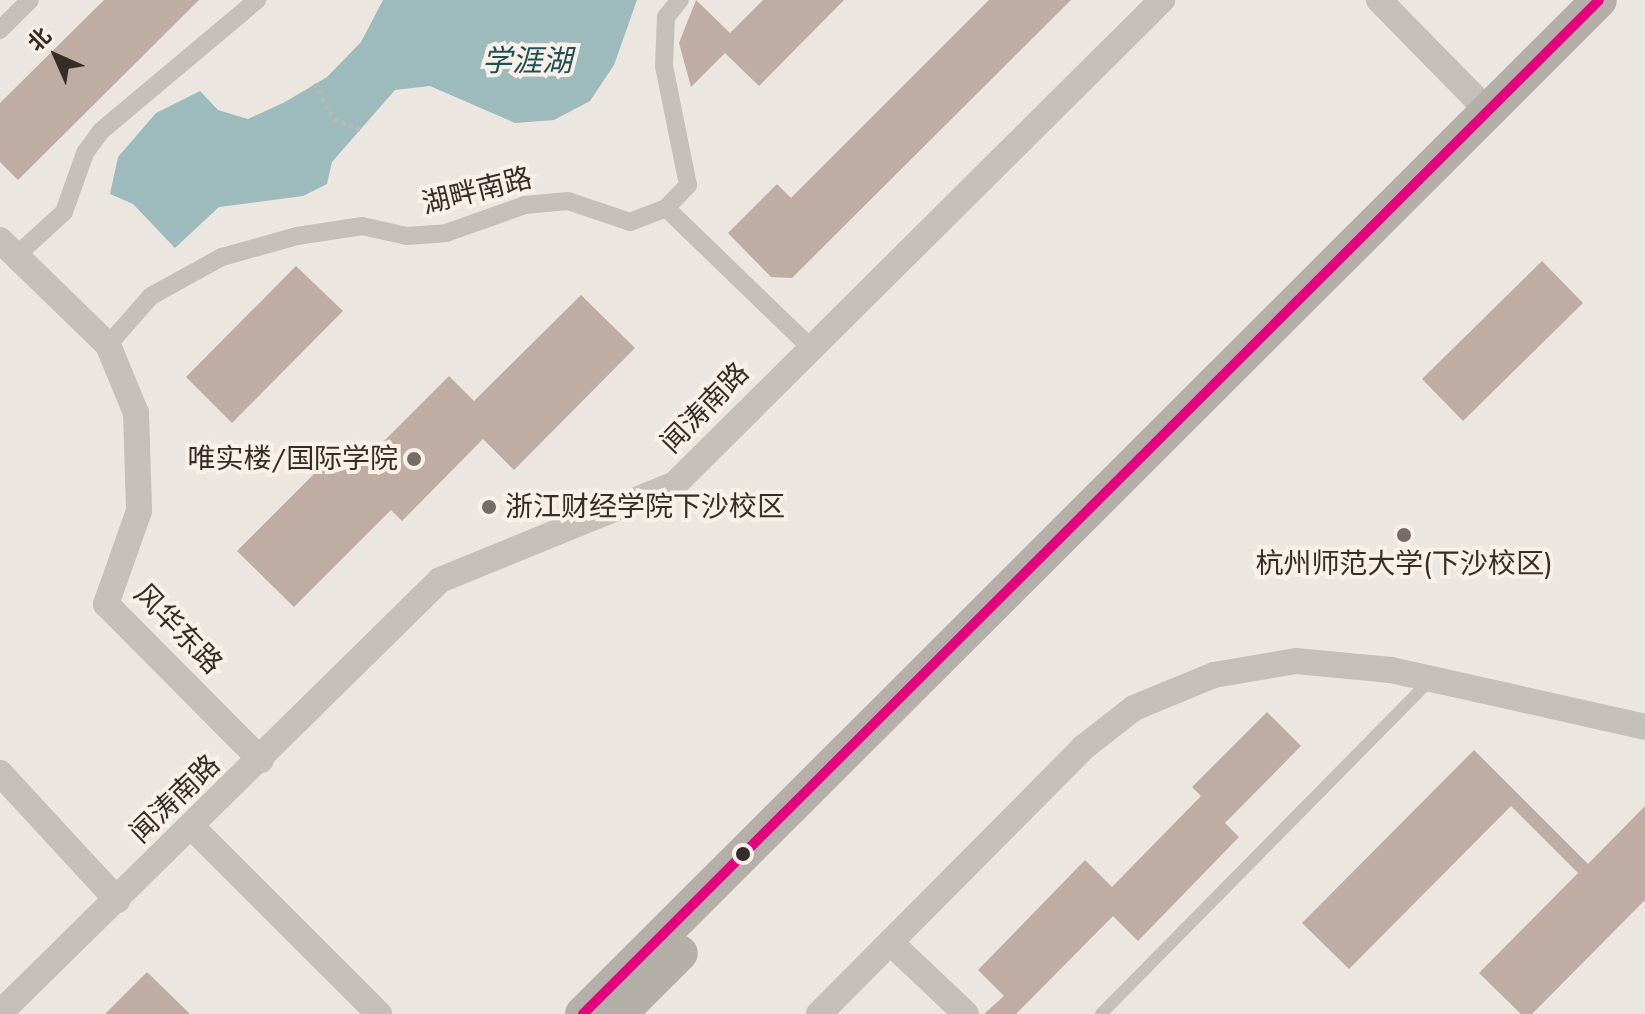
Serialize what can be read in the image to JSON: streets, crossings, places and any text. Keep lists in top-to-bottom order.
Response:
{
  "streets": {
    "street": ["湖畔南路", "闻涛南路", "风华东路"]
  },
  "crossings": [
    ["湖畔南路", "风华东路"],
    ["闻涛南路", "风华东路"]
  ],
  "water": ["学涯湖"],
  "places": ["唯实楼/国际学院", "浙江财经学院下沙校区", "杭州师范大学(下沙校区)"],
  "north": "top left"
}
